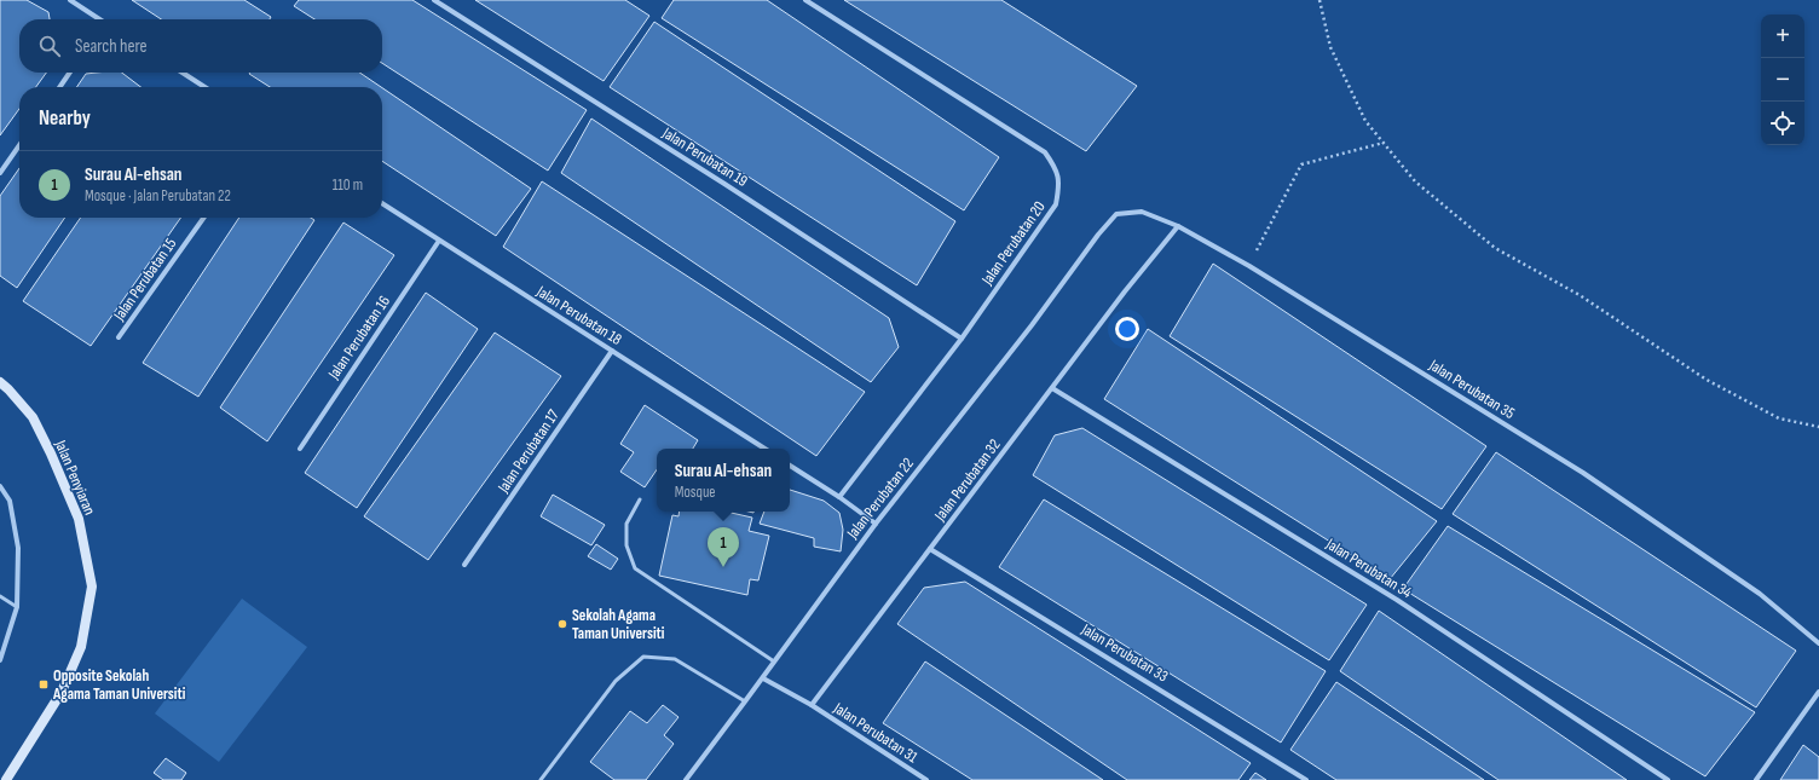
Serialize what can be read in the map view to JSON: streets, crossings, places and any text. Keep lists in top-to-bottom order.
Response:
{
  "streets": {
    "street": [
      "Jalan Perubatan 19",
      "Jalan Perubatan 20",
      "Jalan Perubatan 15",
      "Jalan Perubatan 18",
      "Jalan Perubatan 16",
      "Jalan Perubatan 35",
      "Jalan Perubatan 17",
      "Jalan Penyiaran",
      "Jalan Perubatan 32",
      "Jalan Perubatan 22",
      "Jalan Perubatan 34",
      "Jalan Perubatan 33",
      "Jalan Perubatan 31"
    ]
  },
  "crossings": [
    ["Jalan Perubatan 19", "Jalan Perubatan 20"],
    ["Jalan Perubatan 18", "Jalan Perubatan 16"],
    ["Jalan Perubatan 18", "Jalan Perubatan 17"],
    ["Jalan Perubatan 35", "Jalan Perubatan 32"],
    ["Jalan Perubatan 35", "Jalan Perubatan 22"],
    ["Jalan Perubatan 32", "Jalan Perubatan 34"],
    ["Jalan Perubatan 32", "Jalan Perubatan 33"],
    ["Jalan Perubatan 32", "Jalan Perubatan 31"]
  ],
  "places": {
    "other": ["Sekolah Agama Taman Universiti"],
    "transit": ["Opposite Sekolah Agama Taman Universiti"]
  },
  "page": {
    "map_buttons": ["+", "−"],
    "search": "Search here",
    "heading": "Nearby",
    "list": [
      {
        "mark": "1",
        "name": "Surau Al-ehsan",
        "note": "Mosque · Jalan Perubatan 22",
        "value": "110 m"
      }
    ],
    "popup": ["Surau Al-ehsan", "Mosque"],
    "pins": "1"
  }
}
